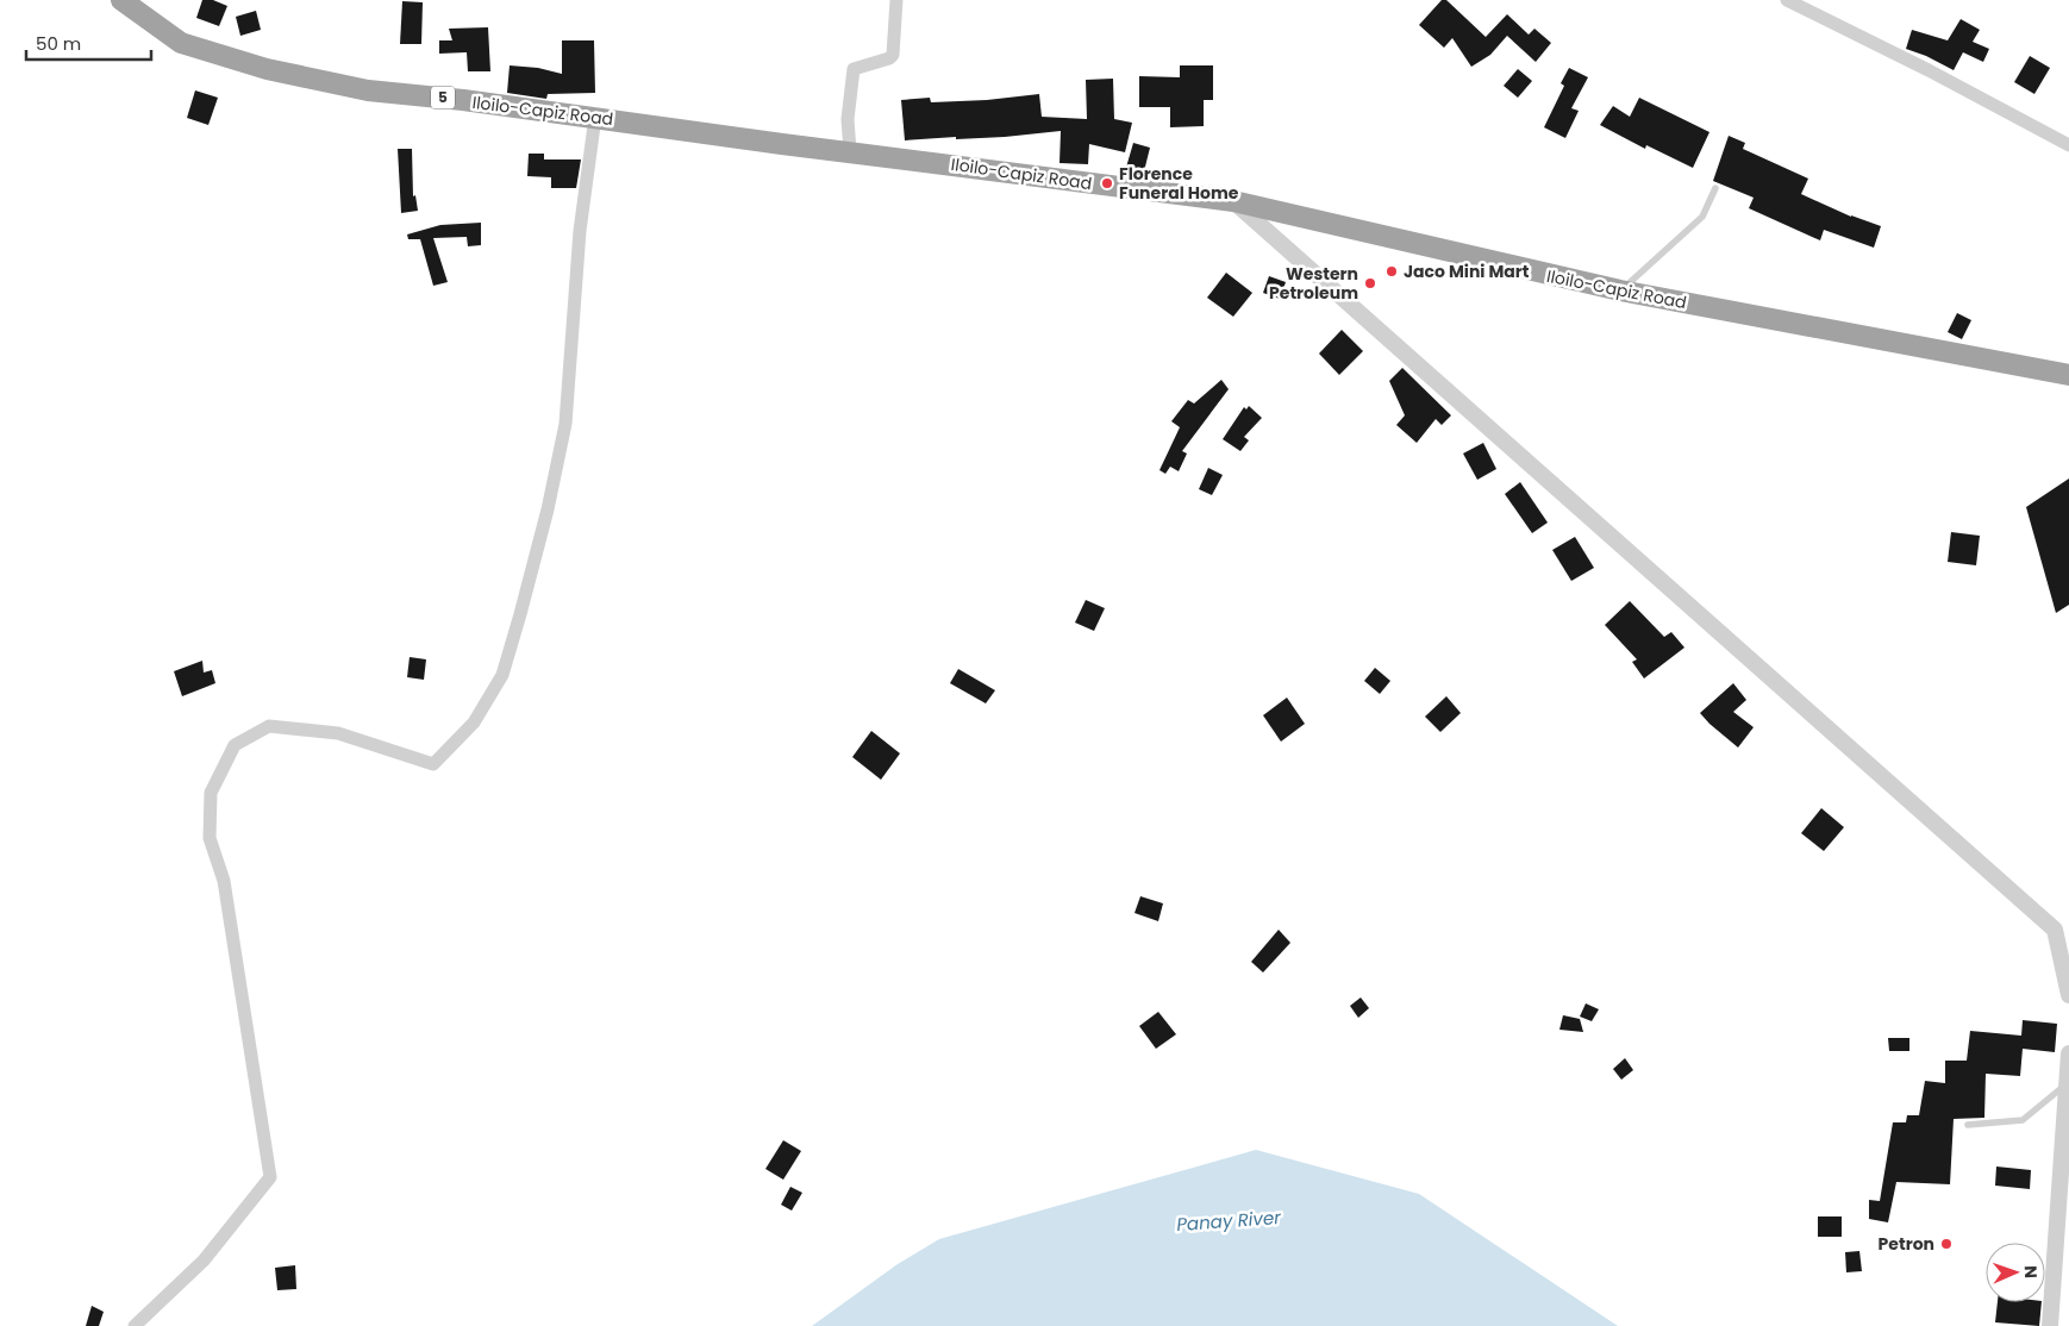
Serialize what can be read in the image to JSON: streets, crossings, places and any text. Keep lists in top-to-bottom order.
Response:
{
  "streets": {
    "highway": ["5", "Iloilo-Capiz Road"]
  },
  "water": ["Panay River"],
  "places": [
    "Florence Funeral Home",
    "Jaco Mini Mart",
    "Western Petroleum",
    "Petron"
  ],
  "scale_bar": "50 m",
  "north": "right"
}
